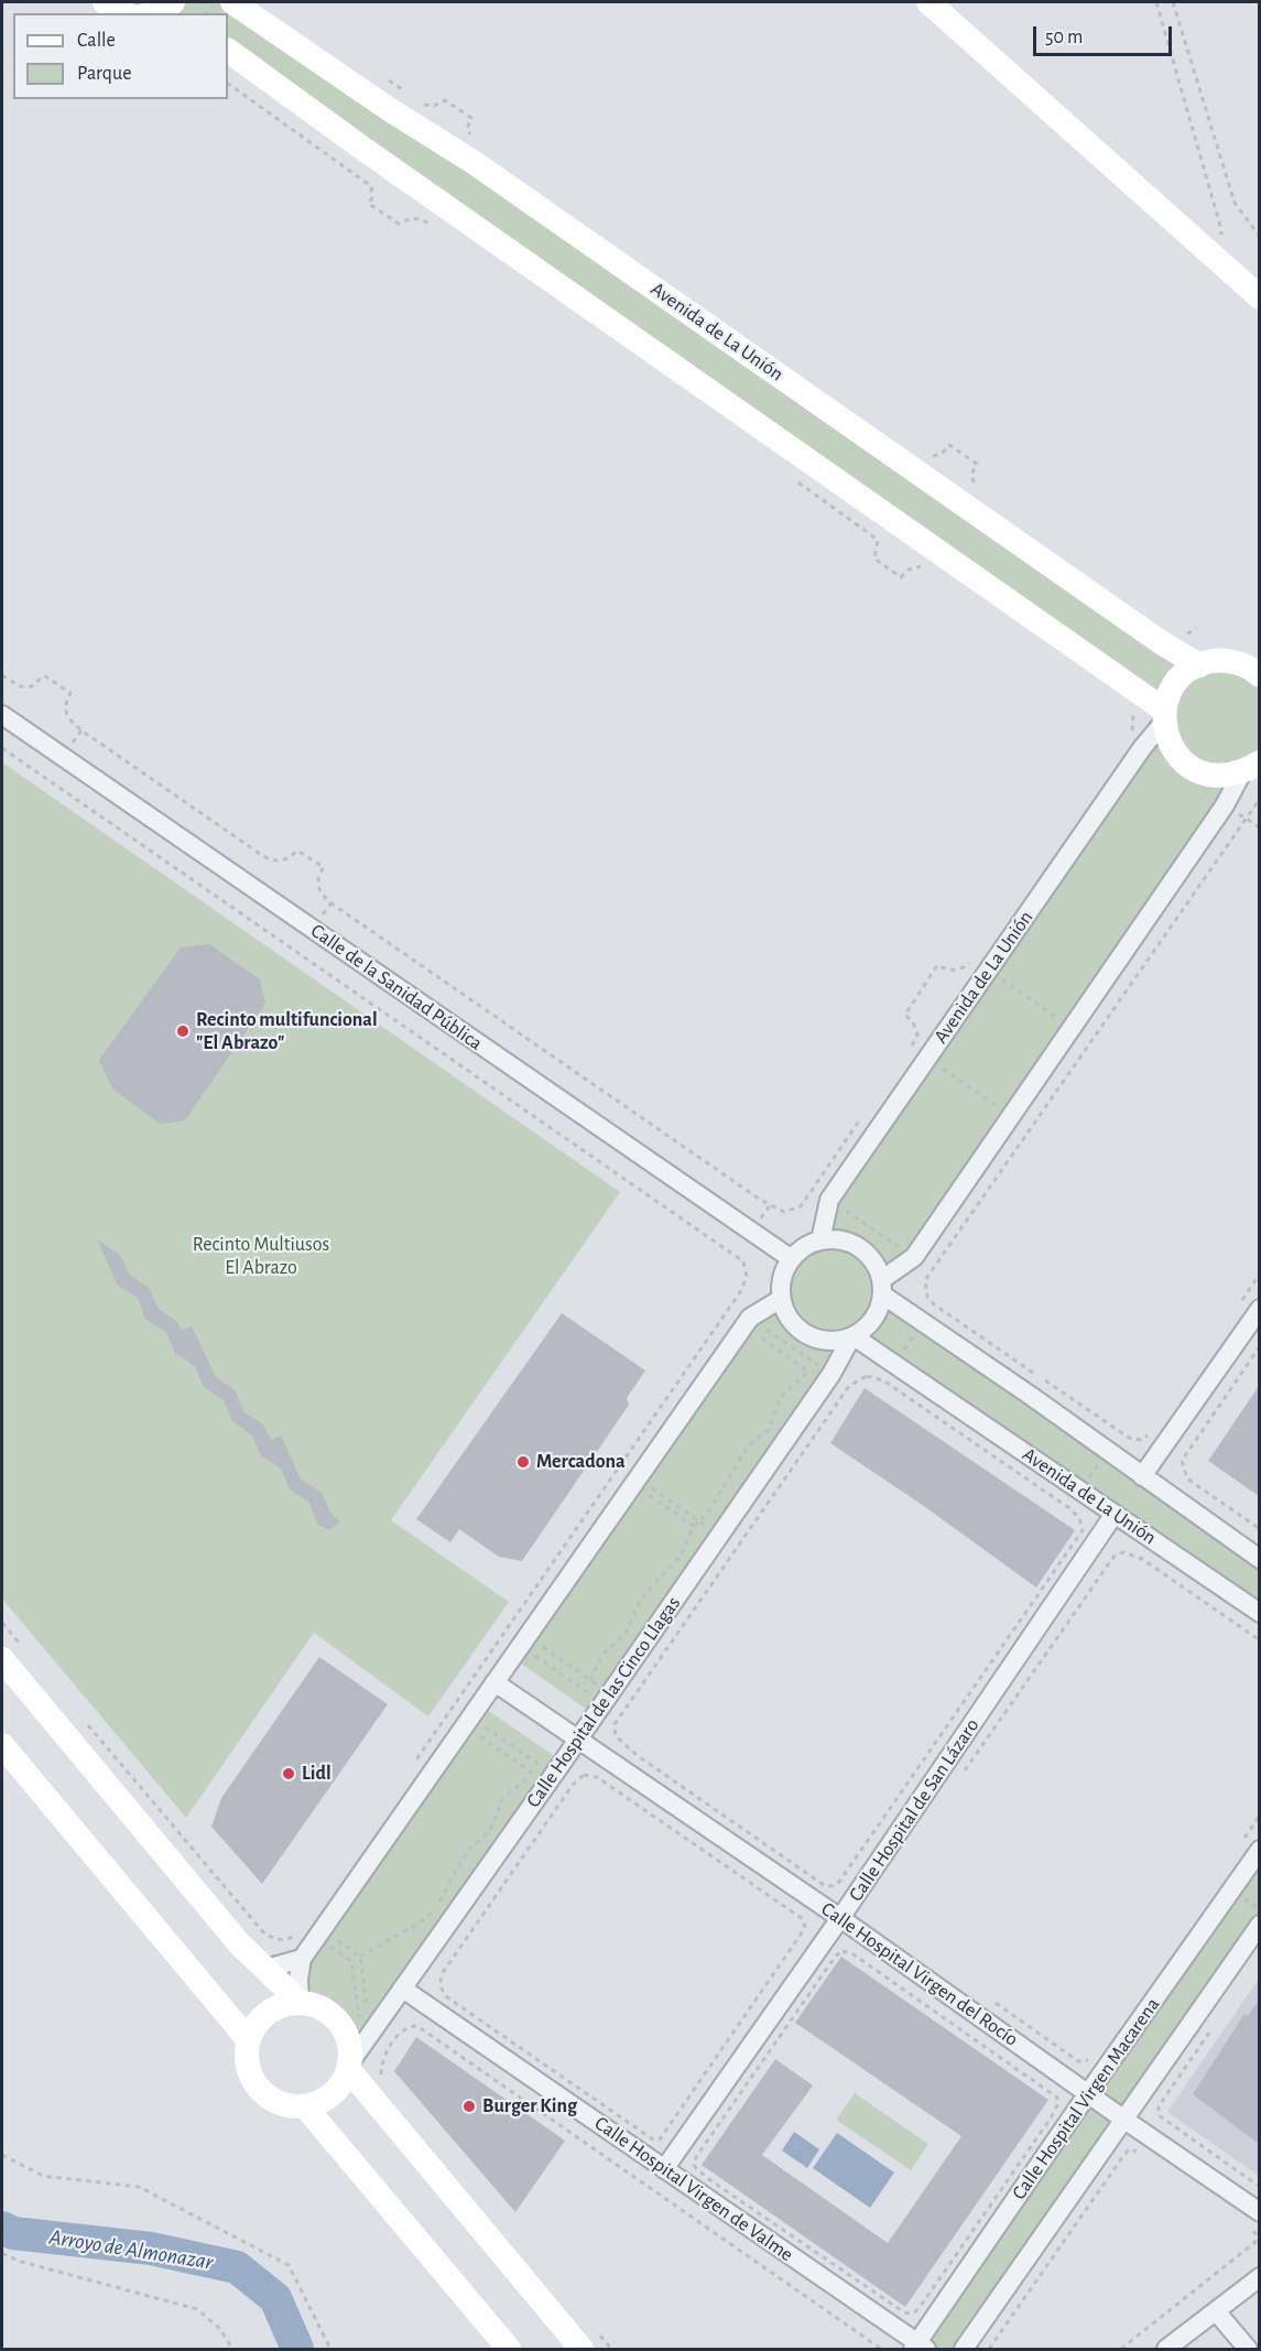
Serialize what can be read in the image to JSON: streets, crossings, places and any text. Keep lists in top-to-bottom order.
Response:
{
  "streets": {
    "main road": ["Avenida de La Unión"],
    "street": [
      "Calle de la Sanidad Pública",
      "Calle Hospital de las Cinco Llagas",
      "Calle Hospital de San Lázaro",
      "Calle Hospital Virgen del Rocío",
      "Calle Hospital Virgen Macarena",
      "Calle Hospital Virgen de Valme"
    ]
  },
  "crossings": [
    ["Avenida de La Unión", "Calle de la Sanidad Pública"],
    ["Avenida de La Unión", "Calle Hospital de las Cinco Llagas"],
    ["Avenida de La Unión", "Calle Hospital de San Lázaro"],
    ["Calle de la Sanidad Pública", "Calle Hospital de las Cinco Llagas"],
    ["Calle Hospital de las Cinco Llagas", "Calle Hospital Virgen del Rocío"],
    ["Calle Hospital de las Cinco Llagas", "Calle Hospital Virgen de Valme"],
    ["Calle Hospital de San Lázaro", "Calle Hospital Virgen del Rocío"],
    ["Calle Hospital de San Lázaro", "Calle Hospital Virgen de Valme"],
    ["Calle Hospital Virgen del Rocío", "Calle Hospital Virgen Macarena"],
    ["Calle Hospital Virgen Macarena", "Calle Hospital Virgen de Valme"]
  ],
  "water": ["Arroyo de Almonazar"],
  "parks": ["Recinto Multiusos El Abrazo"],
  "places": [
    "Recinto multifuncional \"El Abrazo\"",
    "Mercadona",
    "Lidl",
    "Burger King"
  ],
  "legend": ["Calle", "Parque"],
  "scale_bar": "50 m"
}
